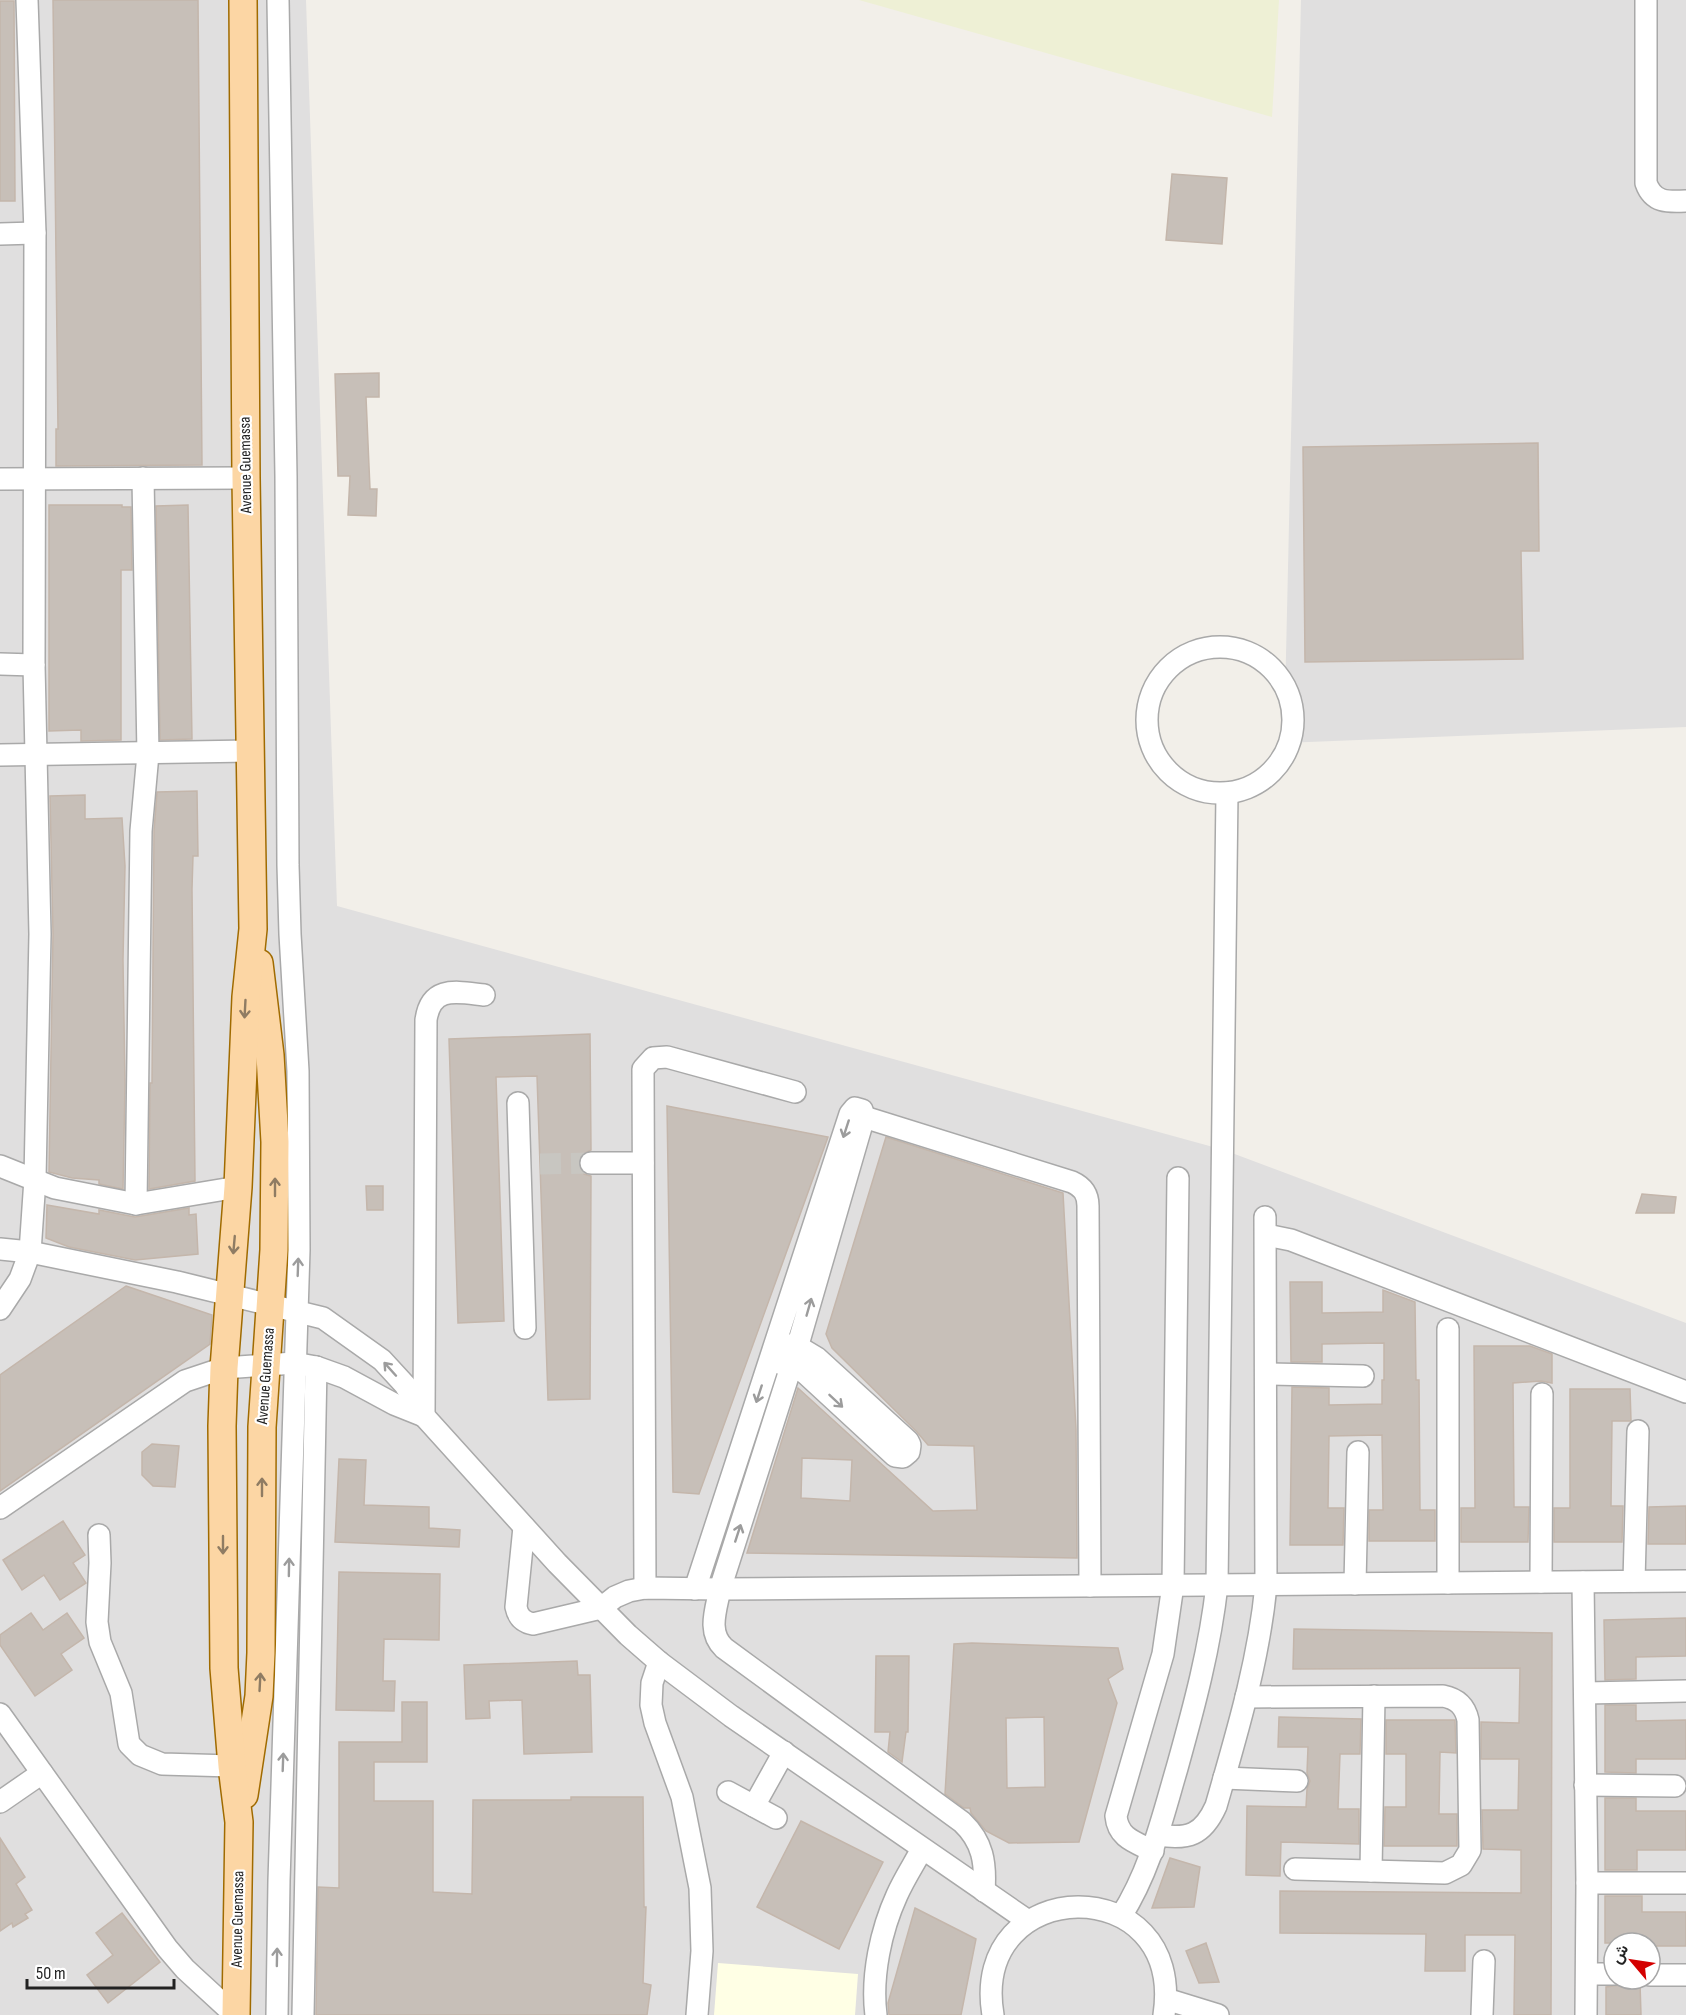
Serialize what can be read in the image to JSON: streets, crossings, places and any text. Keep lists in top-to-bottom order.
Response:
{
  "streets": {
    "main road": ["Avenue Guemassa"]
  },
  "scale_bar": "50 m",
  "north": "top left"
}
